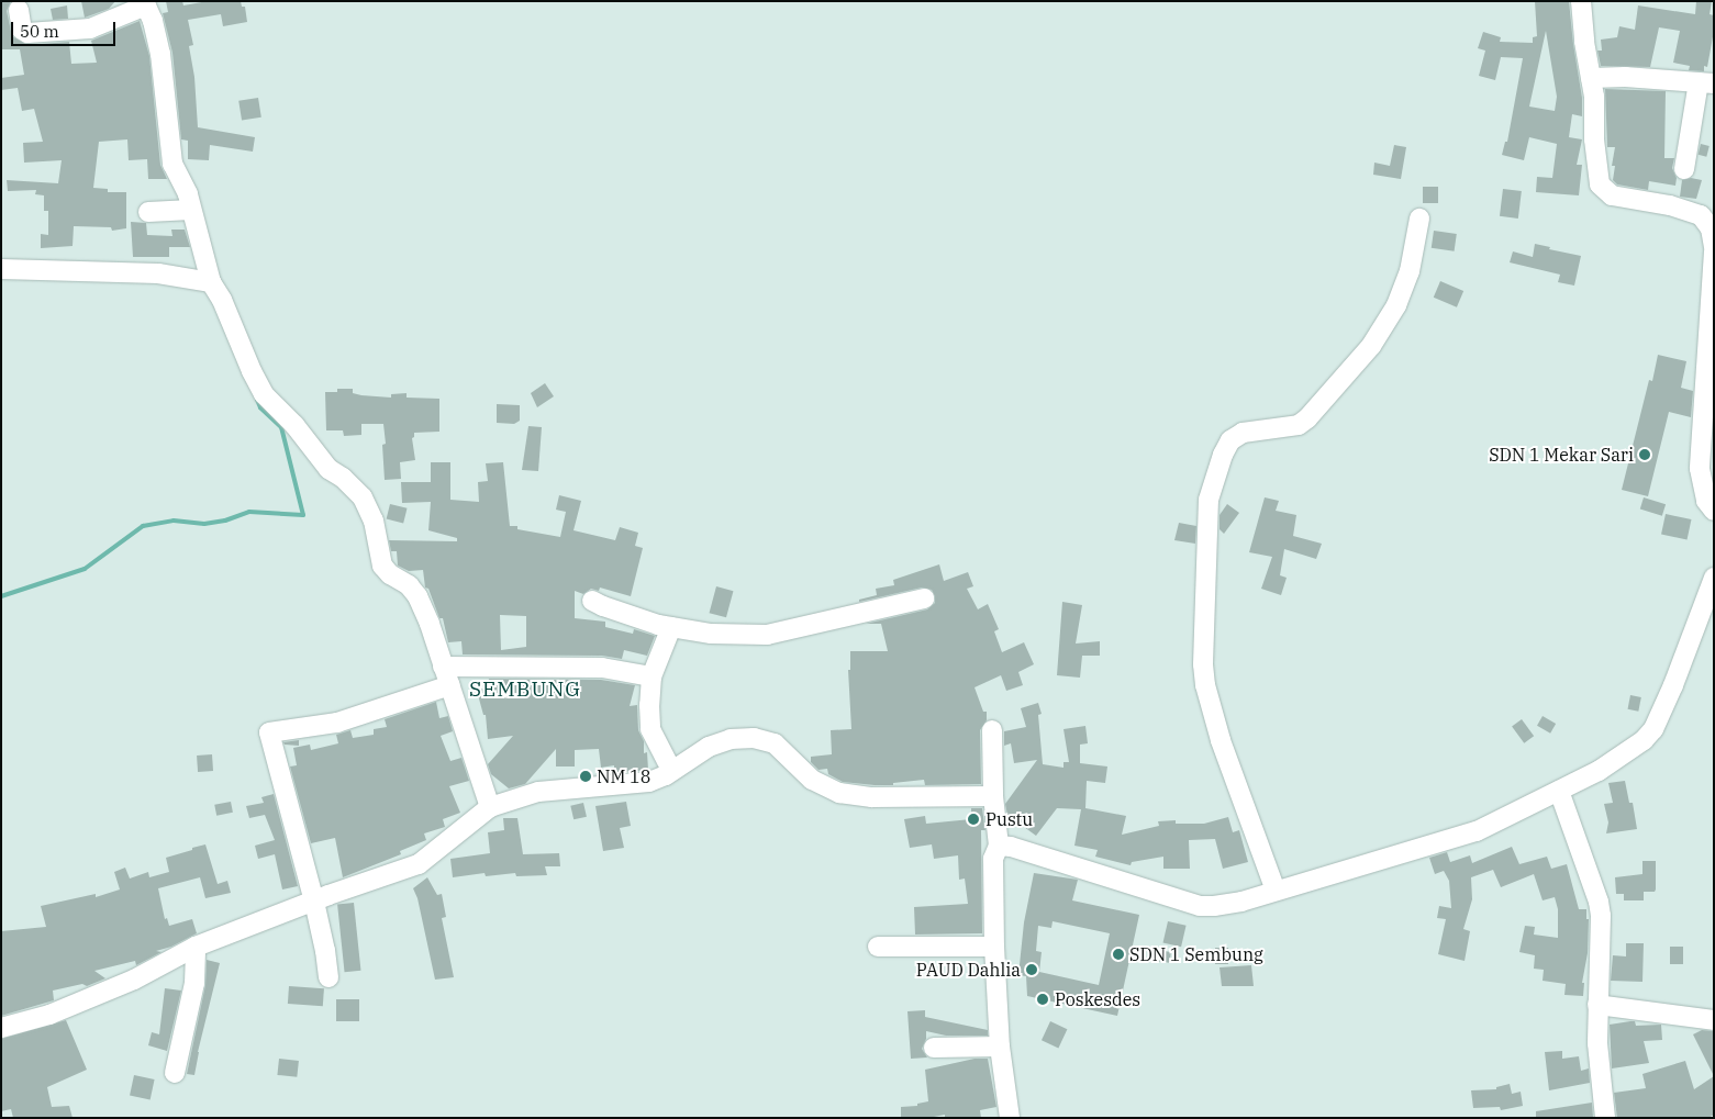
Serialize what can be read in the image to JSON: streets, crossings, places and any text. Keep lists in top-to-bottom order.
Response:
{
  "districts": ["SEMBUNG"],
  "places": [
    "SDN 1 Mekar Sari",
    "NM 18",
    "Pustu",
    "SDN 1 Sembung",
    "PAUD Dahlia",
    "Poskesdes"
  ],
  "scale_bar": "50 m"
}
